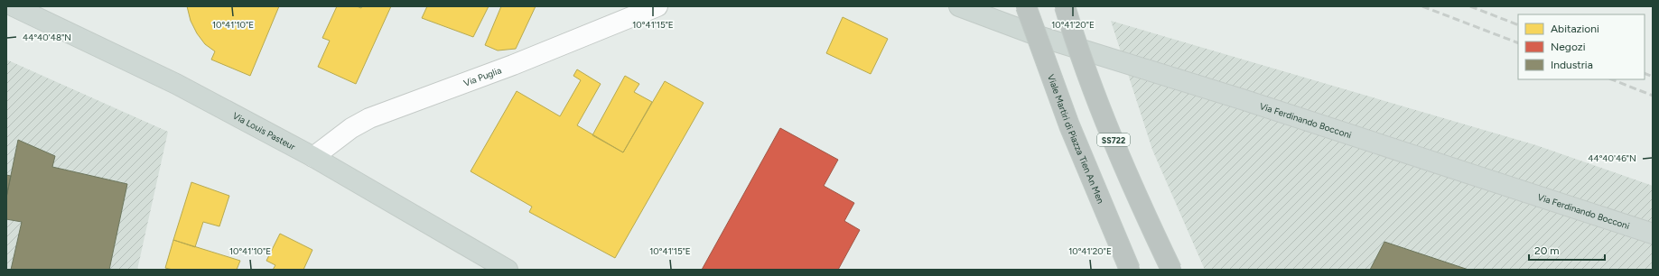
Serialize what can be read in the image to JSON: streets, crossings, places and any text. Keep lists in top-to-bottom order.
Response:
{
  "streets": {
    "highway": ["Viale Martiri di Piazza Tien An Men", "SS722"],
    "main road": ["Via Ferdinando Bocconi", "Via Louis Pasteur"],
    "street": ["Via Puglia"]
  },
  "crossings": [
    ["Via Puglia", "Via Louis Pasteur"]
  ],
  "legend": ["Abitazioni", "Negozi", "Industria"],
  "scale_bar": "20 m",
  "coordinates": [
    "10°41'10\"E",
    "10°41'15\"E",
    "10°41'20\"E",
    "44°40'48\"N",
    "44°40'46\"N"
  ]
}
